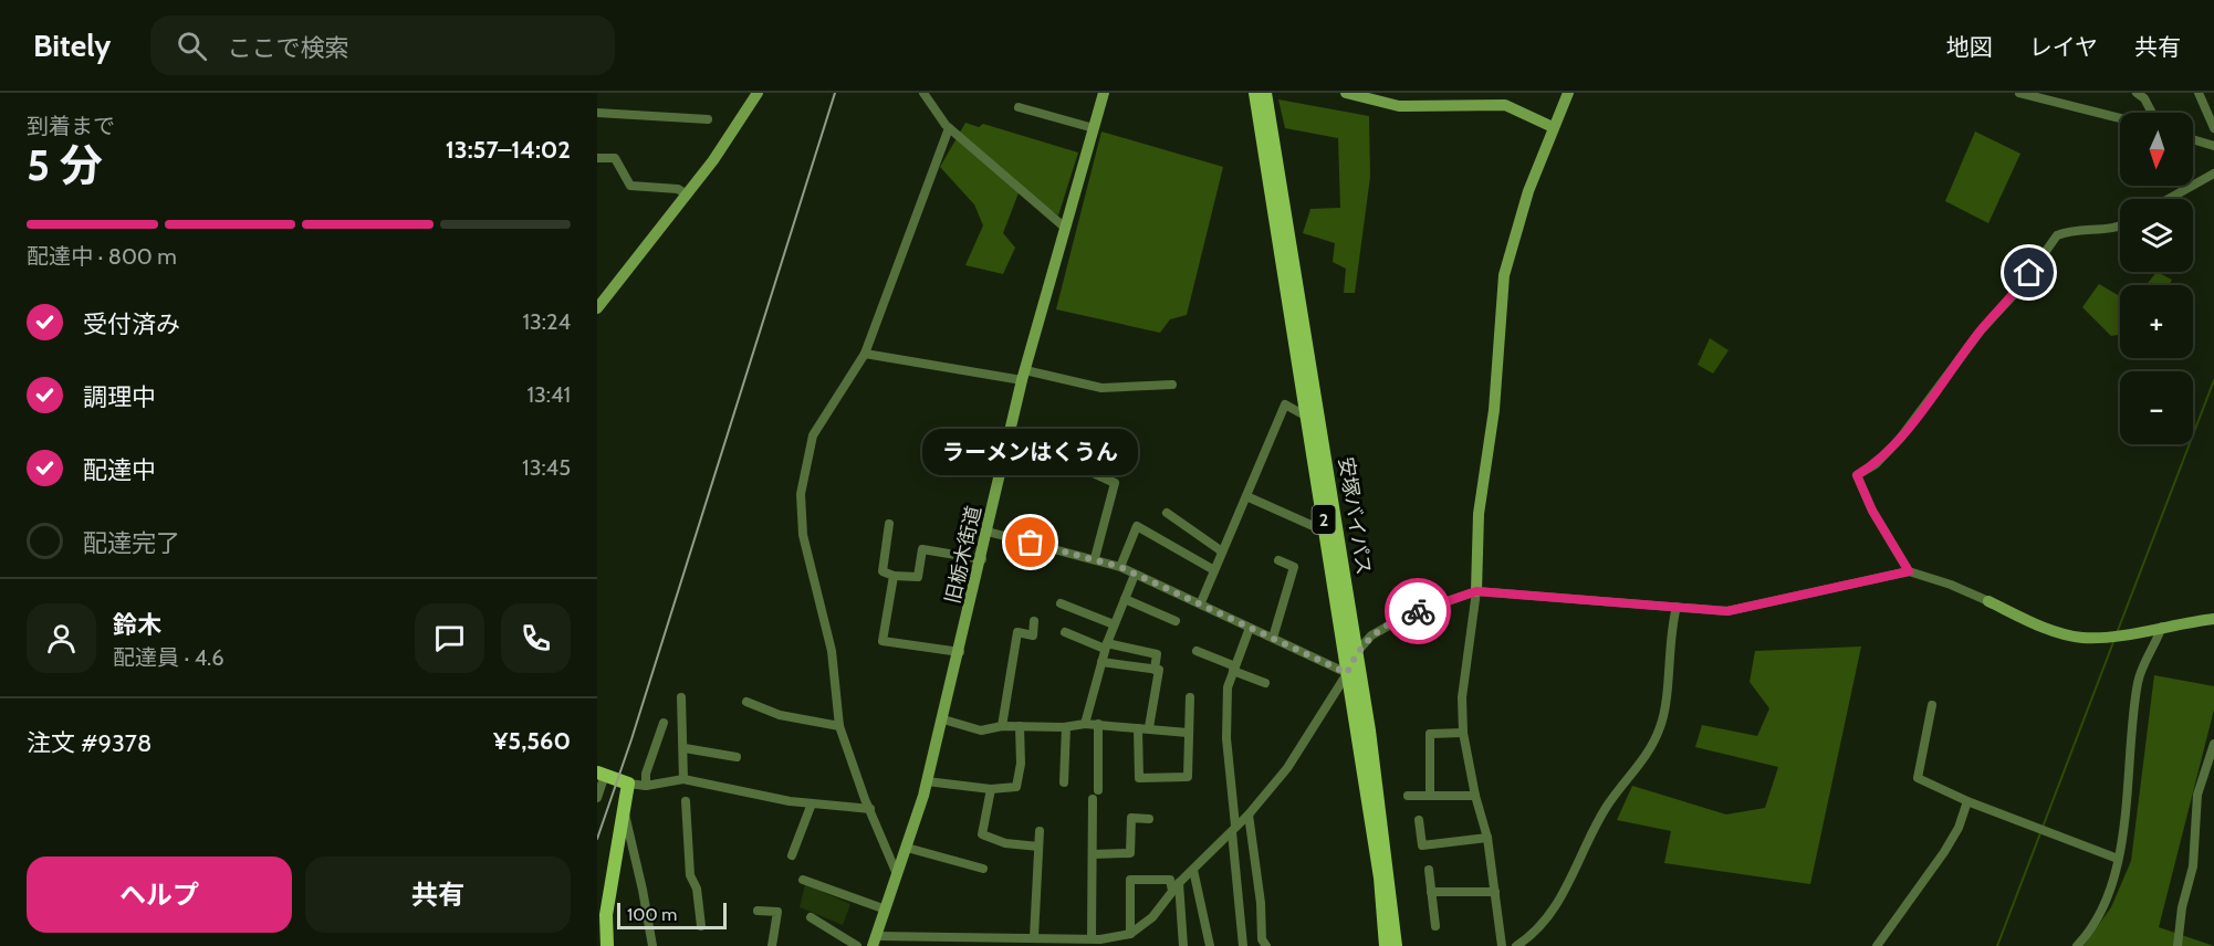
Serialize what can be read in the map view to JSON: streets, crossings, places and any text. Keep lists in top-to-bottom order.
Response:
{
  "streets": {
    "main road": ["安塚バイパス", "2"],
    "street": ["旧栃木街道"]
  },
  "places": ["ラーメンはくうん"],
  "scale_bar": "100 m",
  "north": "bottom",
  "page": {
    "header": "Bitely",
    "search": "ここで検索",
    "nav": ["地図", "レイヤ", "共有"],
    "heading": ["5 分", "到着まで", "13:57–14:02"],
    "panel": [
      "鈴木",
      "配達員 · 4.6",
      "注文 #9378",
      "¥5,560"
    ],
    "map_buttons": ["+", "−"],
    "bar": "配達中 · 800 m",
    "list": [
      ["受付済み", "13:24"],
      ["調理中", "13:41"],
      ["配達中", "13:45"],
      "配達完了"
    ],
    "bubble": "ラーメンはくうん",
    "buttons": ["ヘルプ", "共有"],
    "scale": "100 m"
  }
}
